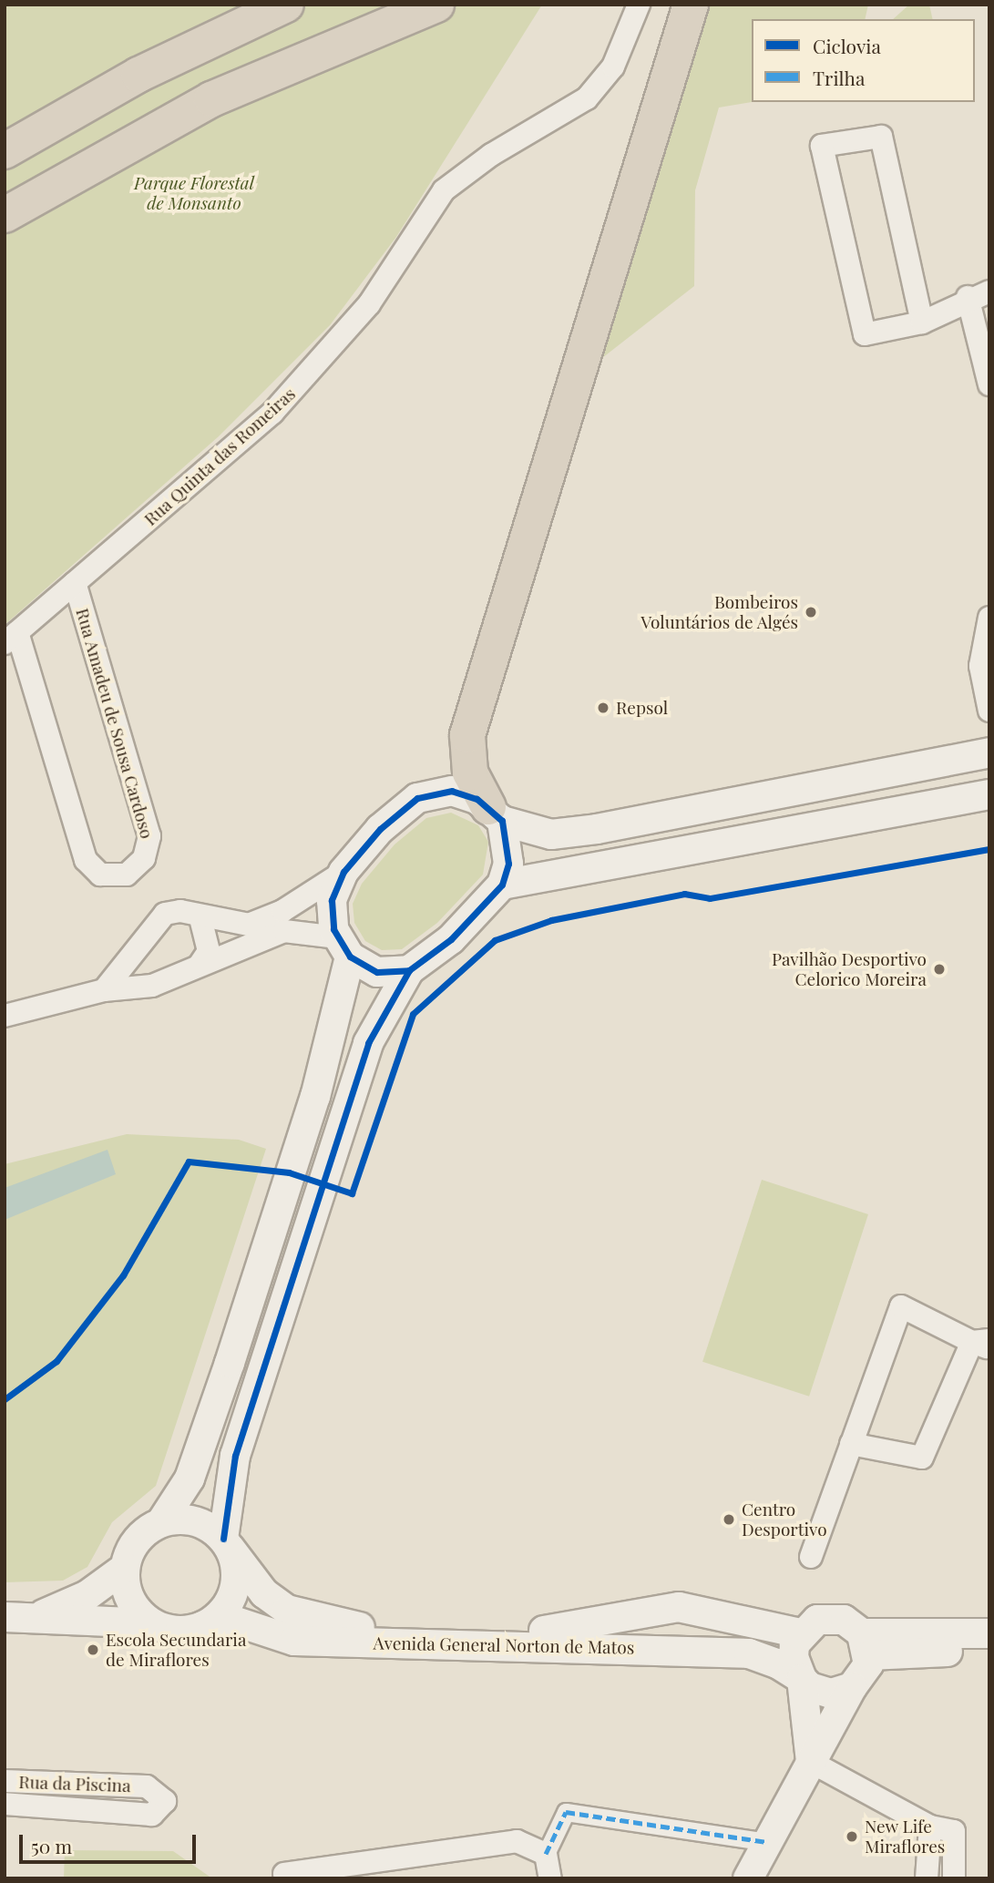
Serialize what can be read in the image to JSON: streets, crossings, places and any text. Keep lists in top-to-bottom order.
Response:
{
  "streets": {
    "street": [
      "Rua Quinta das Romeiras",
      "Rua Amadeu de Sousa Cardoso",
      "Avenida General Norton de Matos",
      "Rua da Piscina"
    ]
  },
  "crossings": [
    ["Rua Quinta das Romeiras", "Rua Amadeu de Sousa Cardoso"]
  ],
  "parks": ["Parque Florestal de Monsanto"],
  "places": [
    "Bombeiros Voluntários de Algés",
    "Repsol",
    "Pavilhão Desportivo Celorico Moreira",
    "Centro Desportivo",
    "Escola Secundaria de Miraflores",
    "New Life Miraflores"
  ],
  "legend": ["Ciclovia", "Trilha"],
  "scale_bar": "50 m"
}
